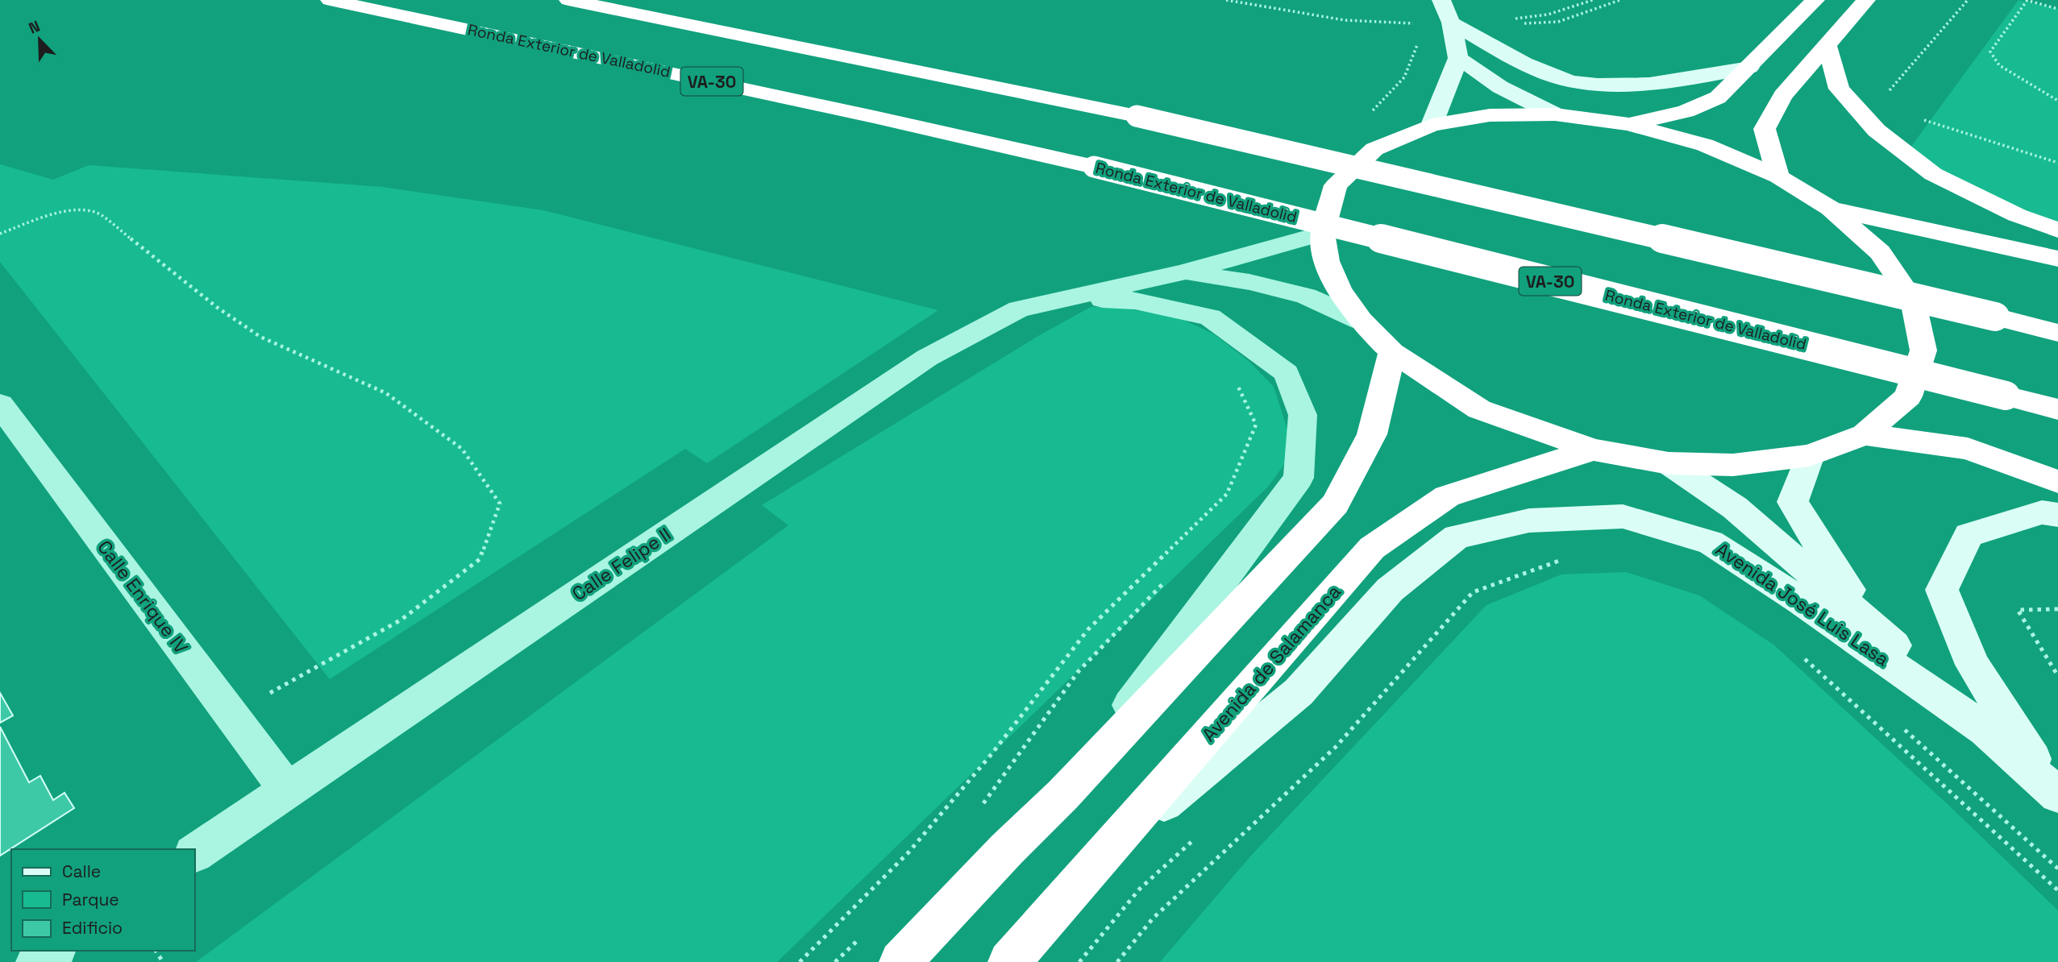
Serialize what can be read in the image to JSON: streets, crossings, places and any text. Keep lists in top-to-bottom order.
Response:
{
  "streets": {
    "highway": ["Ronda Exterior de Valladolid", "VA-30", "Avenida de Salamanca"],
    "street": ["Calle Felipe II", "Calle Enrique IV", "Avenida José Luis Lasa"]
  },
  "crossings": [
    ["Calle Felipe II", "Calle Enrique IV"],
    ["Avenida José Luis Lasa", "Avenida de Salamanca"]
  ],
  "legend": ["Calle", "Parque", "Edificio"],
  "north": "top left"
}
